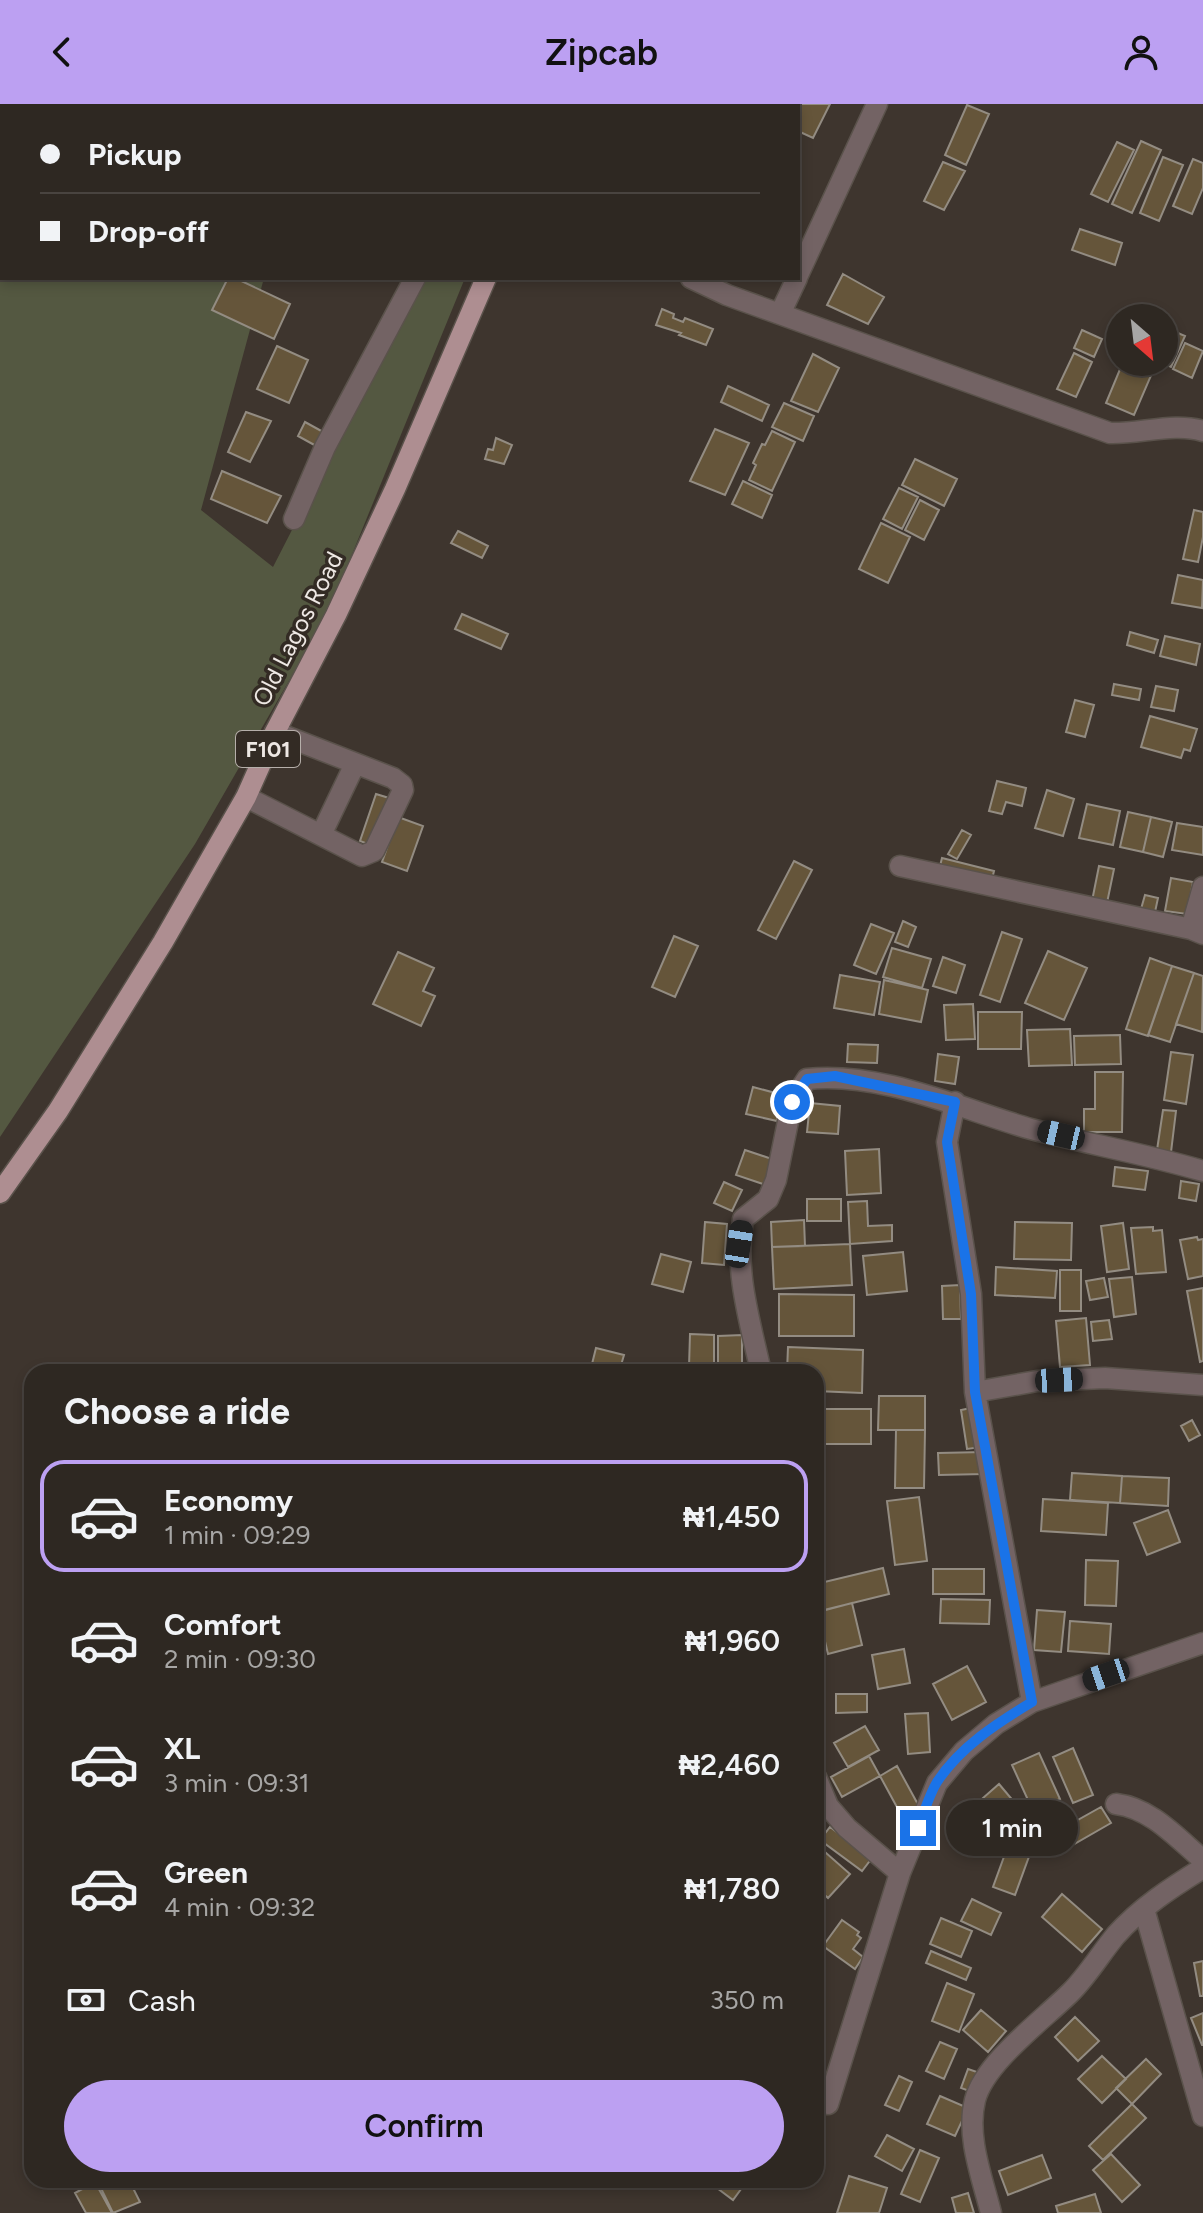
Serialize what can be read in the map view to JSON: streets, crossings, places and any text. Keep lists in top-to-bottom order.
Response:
{
  "streets": {
    "main road": ["Old Lagos Road", "F101"]
  },
  "north": "bottom right",
  "page": {
    "header": "Zipcab",
    "banner": ["Pickup", "Drop-off"],
    "heading": "Choose a ride",
    "list": [
      {
        "name": "Economy",
        "note": "1 min · 09:29",
        "value": "₦1,450"
      },
      {
        "name": "Comfort",
        "note": "2 min · 09:30",
        "value": "₦1,960"
      },
      {
        "name": "XL",
        "note": "3 min · 09:31",
        "value": "₦2,460"
      },
      {
        "name": "Green",
        "note": "4 min · 09:32",
        "value": "₦1,780"
      }
    ],
    "bubble": "1 min",
    "pay": ["Cash", "350 m"],
    "buttons": "Confirm"
  }
}
